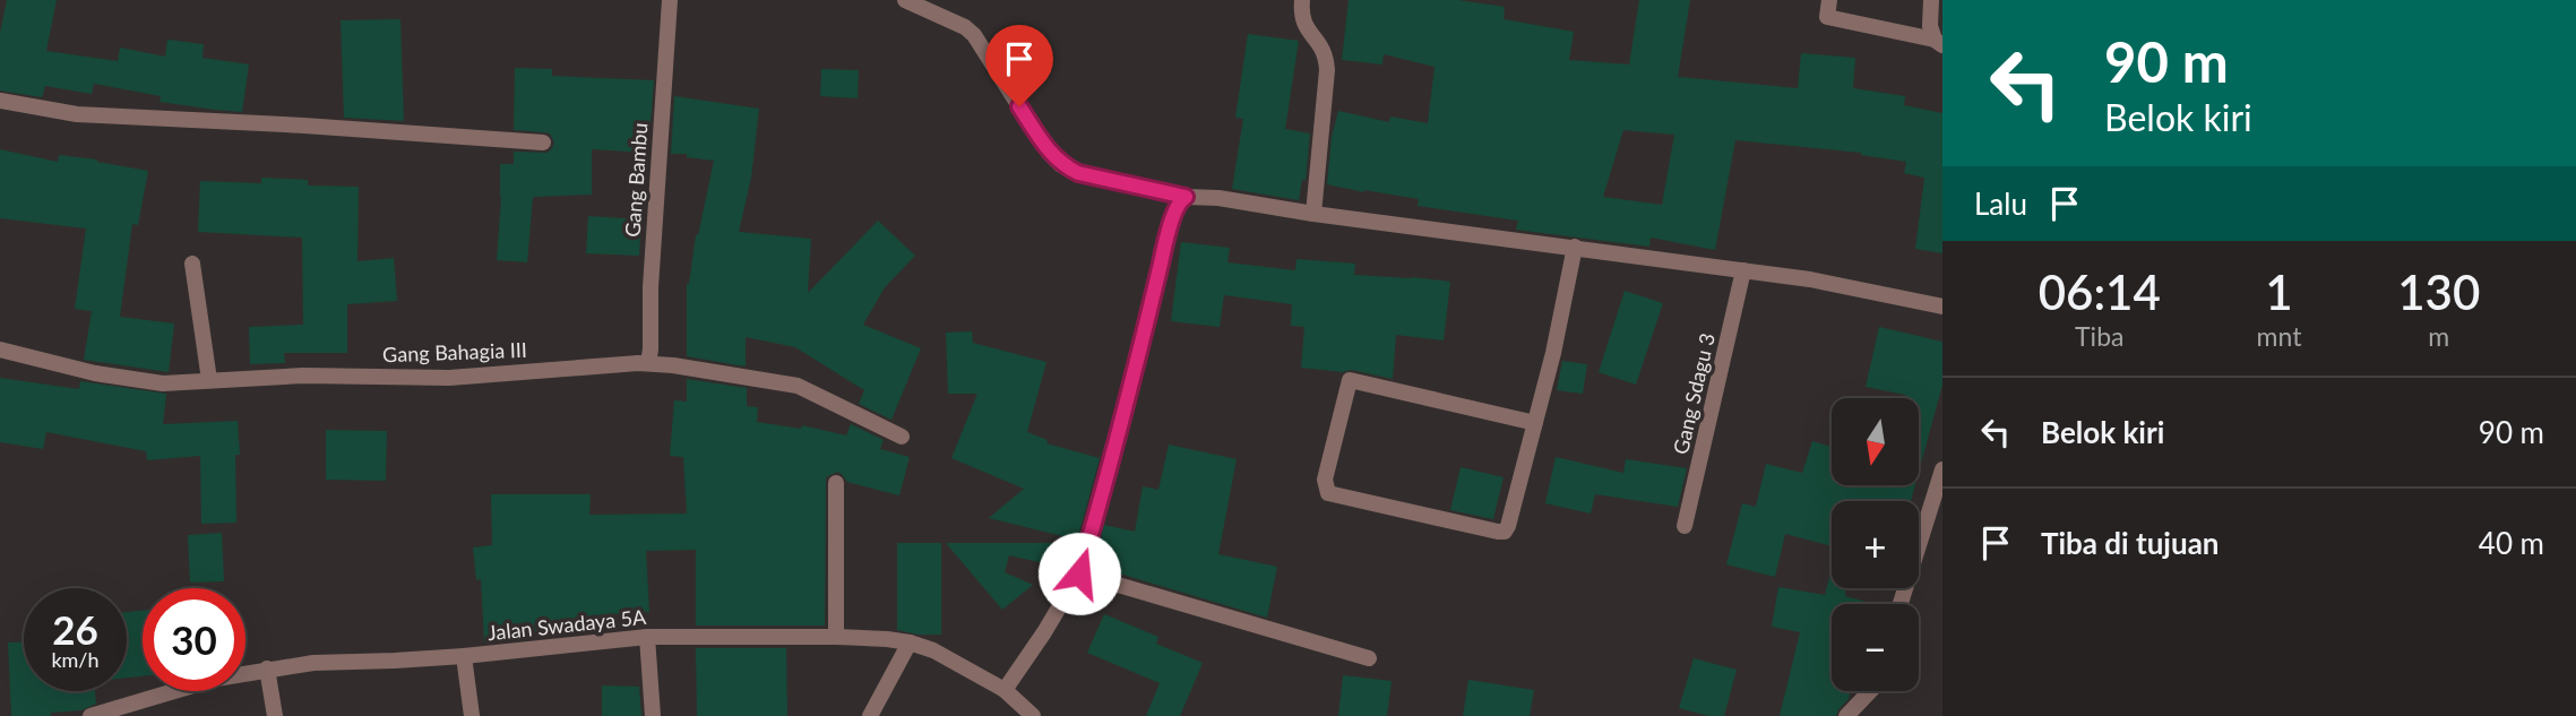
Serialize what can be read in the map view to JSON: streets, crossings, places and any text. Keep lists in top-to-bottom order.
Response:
{
  "streets": {
    "street": [
      "Gang Bambu",
      "Gang Bahagia III",
      "Gang Sdagu 3",
      "Jalan Swadaya 5A"
    ]
  },
  "crossings": [
    ["Gang Bambu", "Gang Bahagia III"]
  ],
  "north": "bottom",
  "page": {
    "turn": ["90 m", "Belok kiri"],
    "then": "Lalu",
    "eta": [
      "06:14",
      "Tiba",
      "1",
      "mnt",
      "130",
      "m"
    ],
    "list": [
      {
        "name": "Belok kiri",
        "value": "90 m"
      },
      {
        "name": "Tiba di tujuan",
        "value": "40 m"
      }
    ],
    "map_buttons": ["+", "−"],
    "speed": "26 km/h",
    "limit": "30"
  }
}
